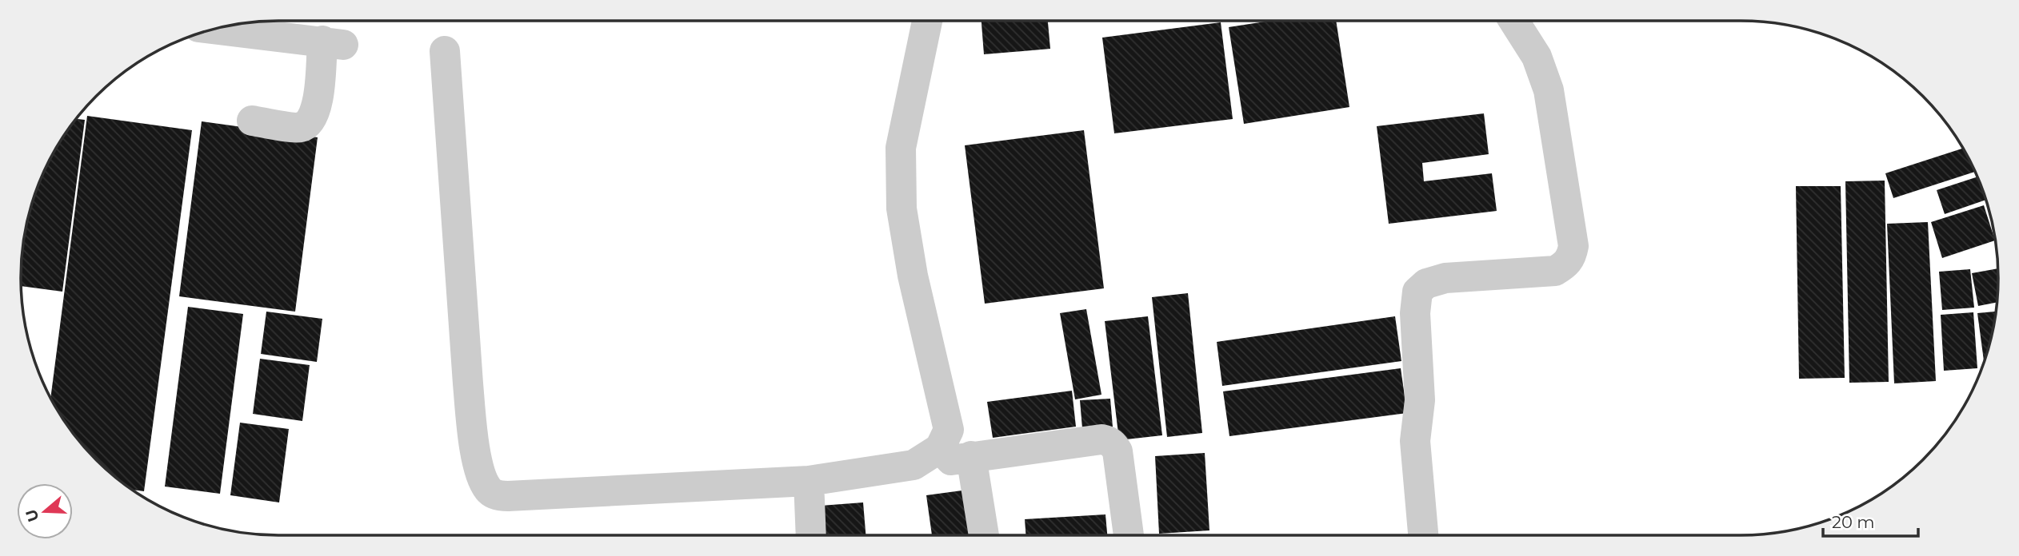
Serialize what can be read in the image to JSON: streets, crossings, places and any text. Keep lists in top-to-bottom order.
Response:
{
  "scale_bar": "20 m",
  "north": "left"
}
